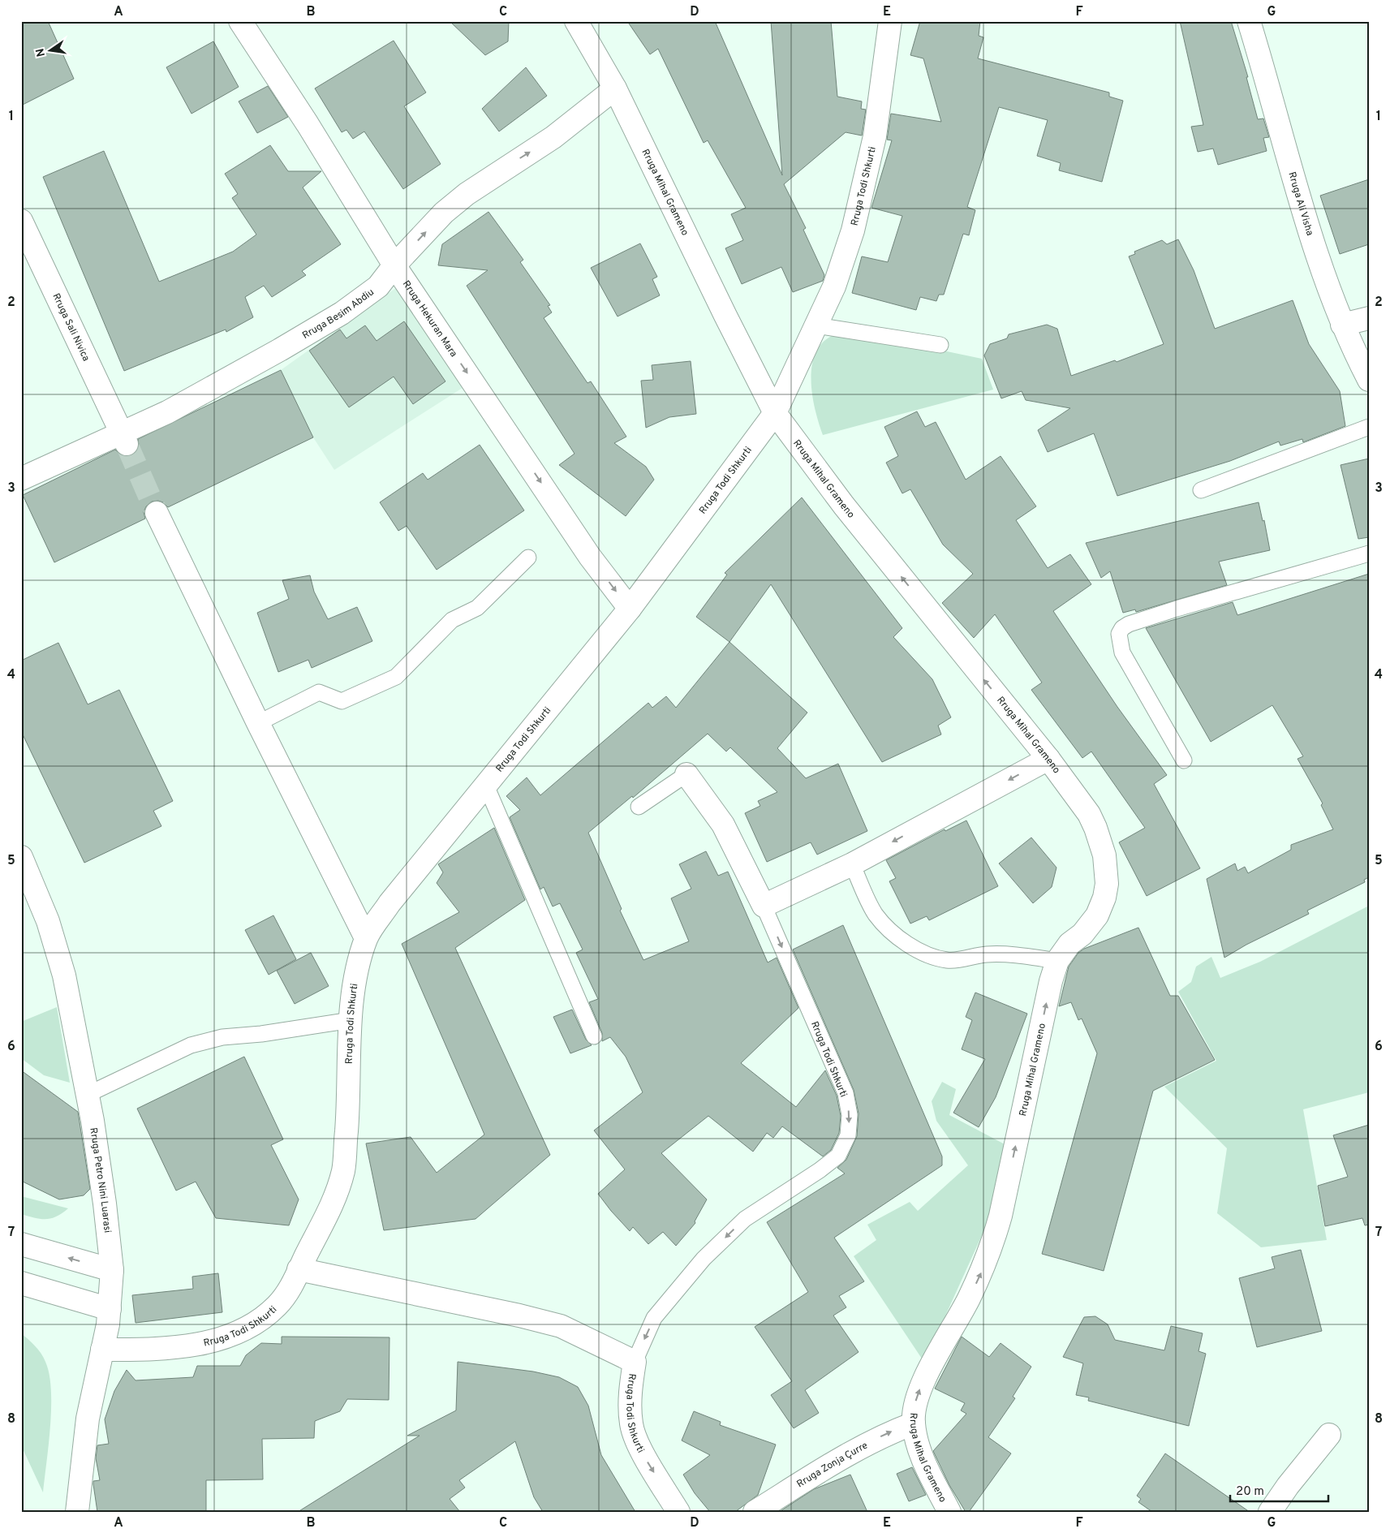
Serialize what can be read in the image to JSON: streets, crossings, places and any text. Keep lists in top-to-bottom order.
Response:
{
  "streets": {
    "street": [
      "Rruga Todi Shkurti",
      "Rruga Mihal Grameno",
      "Rruga Ali Visha",
      "Rruga Besim Abdiu",
      "Rruga Hekuran Mara",
      "Rruga Sali Nivica",
      "Rruga Petro Nini Luarasi",
      "Rruga Zonja Çurre"
    ]
  },
  "crossings": [
    ["Rruga Todi Shkurti", "Rruga Mihal Grameno"],
    ["Rruga Todi Shkurti", "Rruga Hekuran Mara"],
    ["Rruga Todi Shkurti", "Rruga Petro Nini Luarasi"],
    ["Rruga Mihal Grameno", "Rruga Besim Abdiu"],
    ["Rruga Mihal Grameno", "Rruga Zonja Çurre"],
    ["Rruga Besim Abdiu", "Rruga Hekuran Mara"],
    ["Rruga Besim Abdiu", "Rruga Sali Nivica"]
  ],
  "one_way": [
    "Rruga Mihal Grameno",
    "Rruga Besim Abdiu",
    "Rruga Hekuran Mara",
    "Rruga Zonja Çurre"
  ],
  "scale_bar": "20 m",
  "north": "left",
  "grid": {
    "columns": [
      "A",
      "B",
      "C",
      "D",
      "E",
      "F",
      "G"
    ],
    "rows": [
      "1",
      "2",
      "3",
      "4",
      "5",
      "6",
      "7",
      "8"
    ]
  }
}
